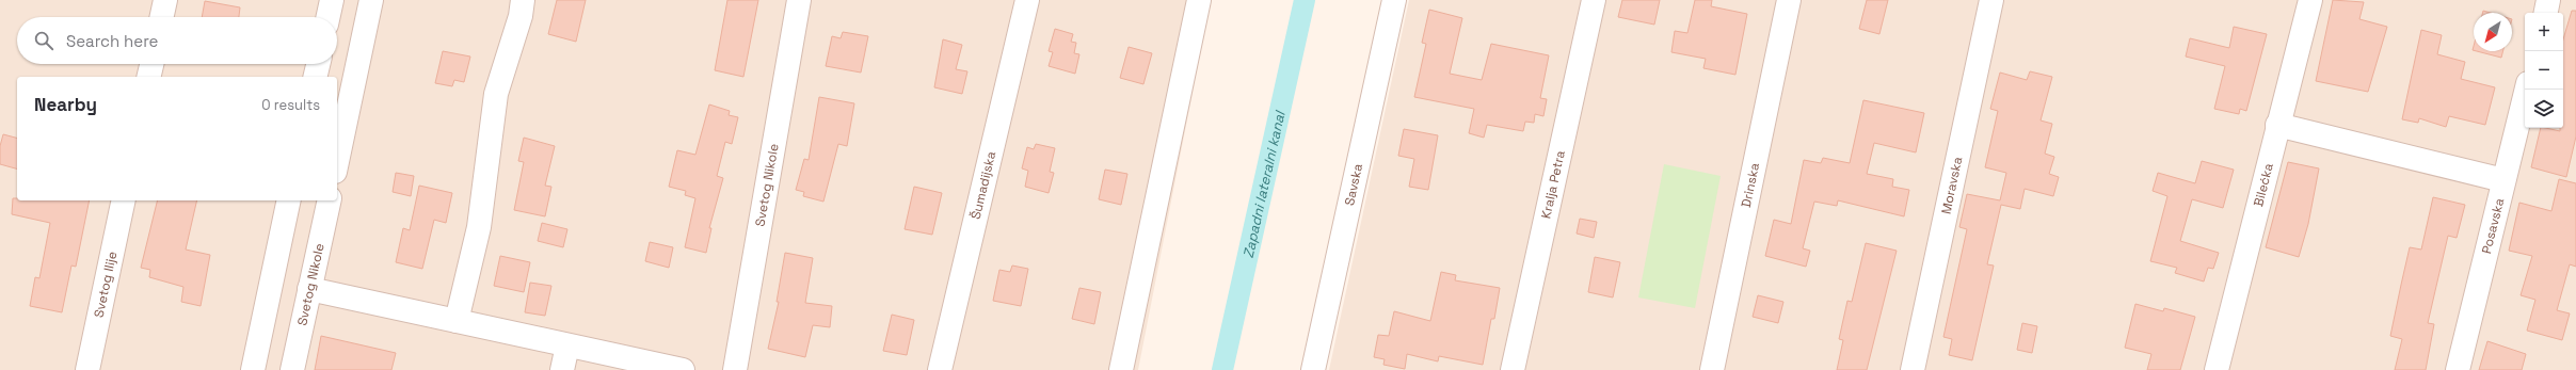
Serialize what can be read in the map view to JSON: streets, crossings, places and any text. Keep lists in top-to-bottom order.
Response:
{
  "streets": {
    "street": [
      "Bilećka",
      "Svetog Nikole",
      "Šumadijska",
      "Savska",
      "Kralja Petra",
      "Drinska",
      "Moravska",
      "Posavska",
      "Svetog Ilije"
    ]
  },
  "water": ["Zapadni lateralni kanal"],
  "north": "bottom left",
  "page": {
    "map_buttons": ["+", "−"],
    "search": "Search here",
    "heading": ["Nearby", "0 results"]
  }
}
